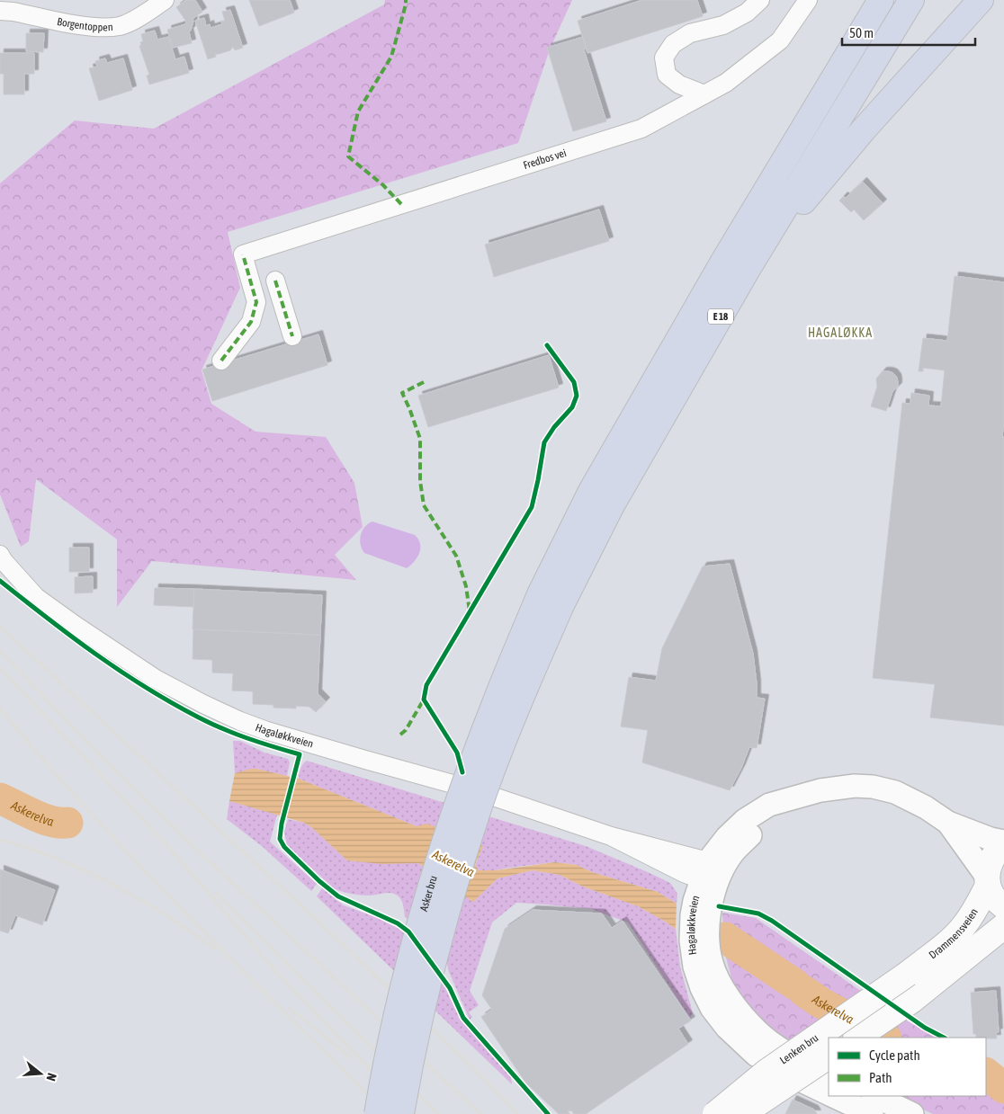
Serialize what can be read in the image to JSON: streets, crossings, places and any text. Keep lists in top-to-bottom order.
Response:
{
  "streets": {
    "highway": ["E 18", "Asker bru"],
    "main road": ["Drammensveien", "Lenken bru"],
    "street": ["Borgentoppen", "Fredbos vei", "Hagaløkkveien"]
  },
  "crossings": [
    ["Hagaløkkveien", "Drammensveien"],
    ["Drammensveien", "Lenken bru"]
  ],
  "districts": ["HAGALØKKA"],
  "water": ["Askerelva"],
  "legend": ["Cycle path", "Path"],
  "scale_bar": "50 m",
  "north": "right"
}
